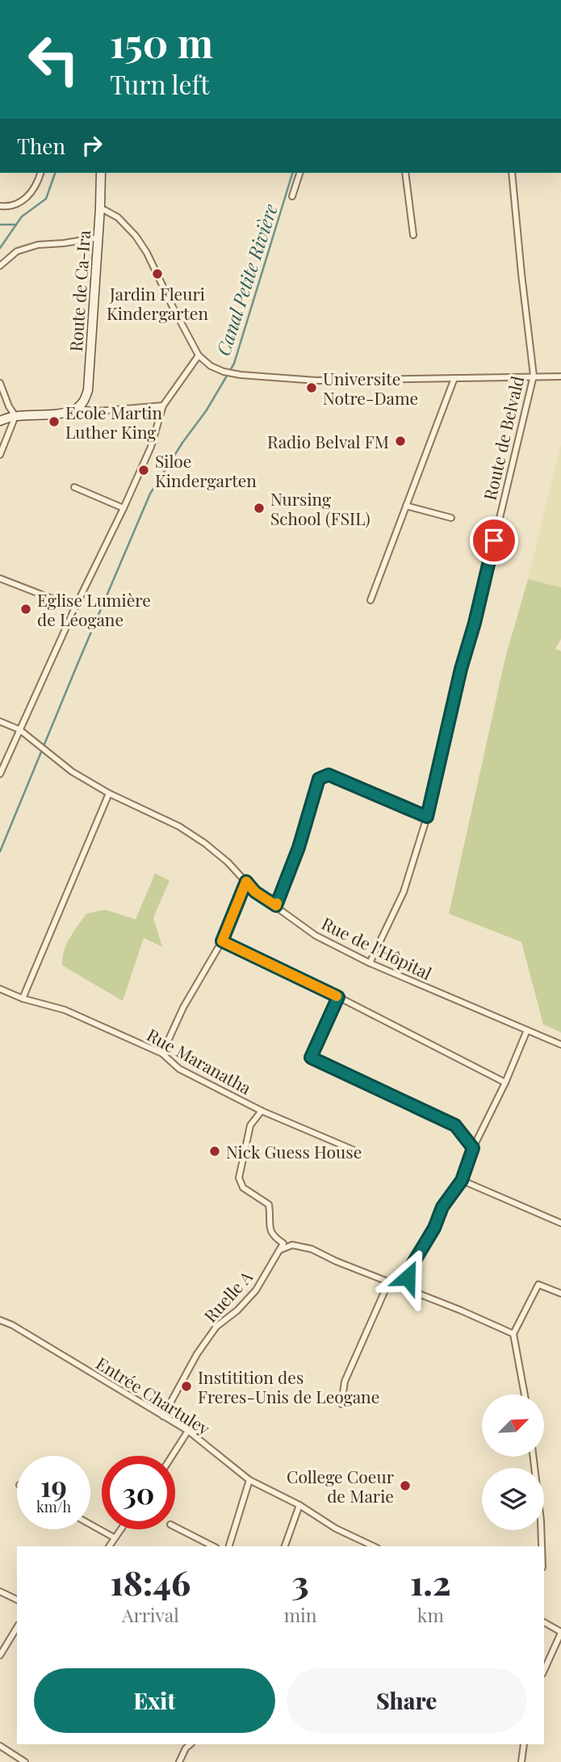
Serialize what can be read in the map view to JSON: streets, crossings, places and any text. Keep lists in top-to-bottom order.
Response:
{
  "streets": {
    "street": [
      "Route de Ca-Ira",
      "Route de Belvald",
      "Rue de l'Hôpital",
      "Rue Maranatha",
      "Ruelle A",
      "Entrée Chartuley"
    ]
  },
  "crossings": [
    ["Route de Belvald", "Rue de l'Hôpital"],
    ["Ruelle A", "Entrée Chartuley"]
  ],
  "water": ["Canal Petite Rivière"],
  "places": [
    "Jardin Fleuri Kindergarten",
    "Universite Notre-Dame",
    "Ecole Martin Luther King",
    "Radio Belval FM",
    "Siloe Kindergarten",
    "Nursing School (FSIL)",
    "Eglise Lumière de Léogane",
    "Nick Guess House",
    "Institition des Freres-Unis de Leogane",
    "College Coeur de Marie"
  ],
  "north": "top right",
  "page": {
    "turn": ["150 m", "Turn left"],
    "then": "Then",
    "speed": "19 km/h",
    "limit": "30",
    "eta": [
      "18:46",
      "Arrival",
      "3",
      "min",
      "1.2",
      "km"
    ],
    "buttons": ["Exit", "Share"]
  }
}
